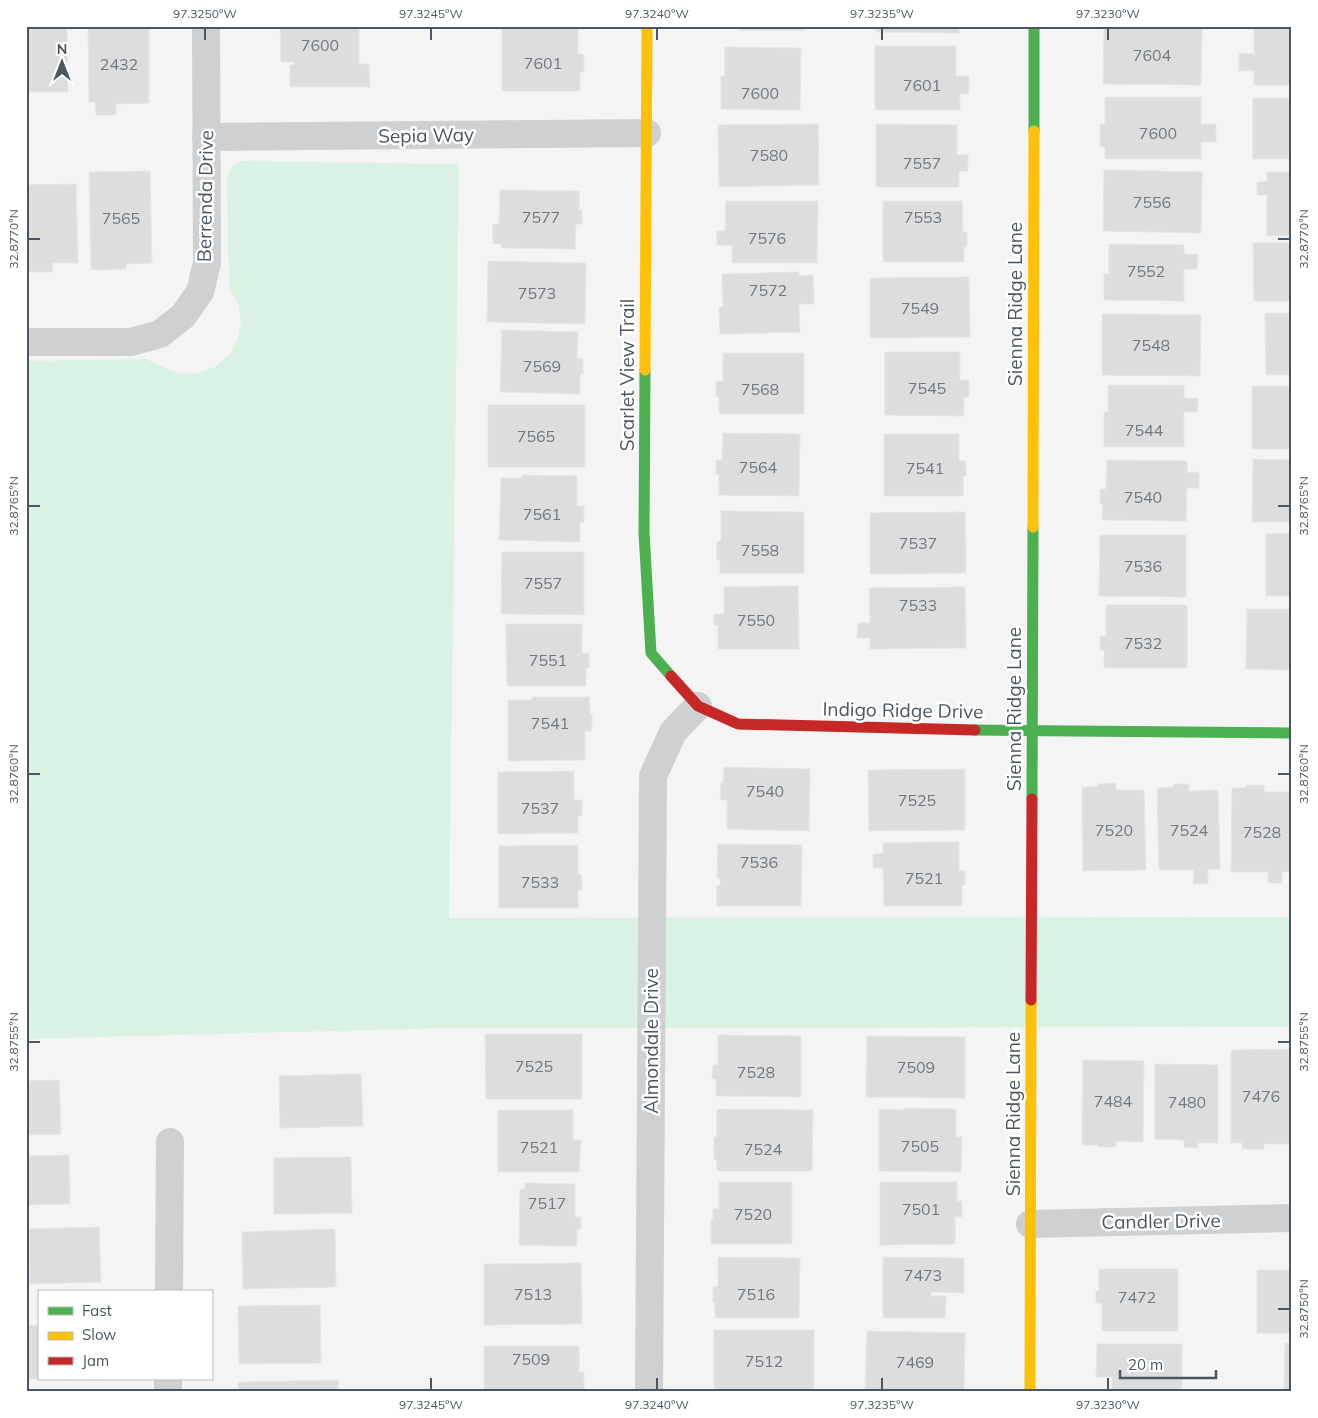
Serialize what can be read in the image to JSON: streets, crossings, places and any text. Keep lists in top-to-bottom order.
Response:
{
  "streets": {
    "street": [
      "Sepia Way",
      "Berrenda Drive",
      "Sienna Ridge Lane",
      "Scarlet View Trail",
      "Indigo Ridge Drive",
      "Almondale Drive",
      "Candler Drive"
    ]
  },
  "crossings": [
    ["Sepia Way", "Berrenda Drive"],
    ["Sepia Way", "Scarlet View Trail"],
    ["Sienna Ridge Lane", "Indigo Ridge Drive"],
    ["Sienna Ridge Lane", "Candler Drive"],
    ["Scarlet View Trail", "Indigo Ridge Drive"],
    ["Scarlet View Trail", "Almondale Drive"],
    ["Indigo Ridge Drive", "Almondale Drive"]
  ],
  "house_numbers": [
    "7600",
    "7604",
    "7601",
    "2432",
    "7601",
    "7600",
    "7600",
    "7580",
    "7557",
    "7556",
    "7577",
    "7553",
    "7565",
    "7576",
    "7552",
    "7572",
    "7573",
    "7549",
    "7548",
    "7569",
    "7545",
    "7568",
    "7544",
    "7565",
    "7564",
    "7541",
    "7540",
    "7561",
    "7537",
    "7558",
    "7536",
    "7557",
    "7533",
    "7550",
    "7532",
    "7551",
    "7541",
    "7540",
    "7525",
    "7537",
    "7520",
    "7524",
    "7528",
    "7536",
    "7521",
    "7533",
    "7525",
    "7509",
    "7528",
    "7476",
    "7484",
    "7480",
    "7505",
    "7521",
    "7524",
    "7517",
    "7501",
    "7520",
    "7473",
    "7513",
    "7516",
    "7472",
    "7509",
    "7512",
    "7469"
  ],
  "legend": ["Fast", "Slow", "Jam"],
  "scale_bar": "20 m",
  "north": "top",
  "coordinates": [
    "97.3250°W",
    "97.3245°W",
    "97.3240°W",
    "97.3235°W",
    "97.3230°W",
    "32.8770°N",
    "32.8765°N",
    "32.8760°N",
    "32.8755°N",
    "32.8750°N"
  ]
}
